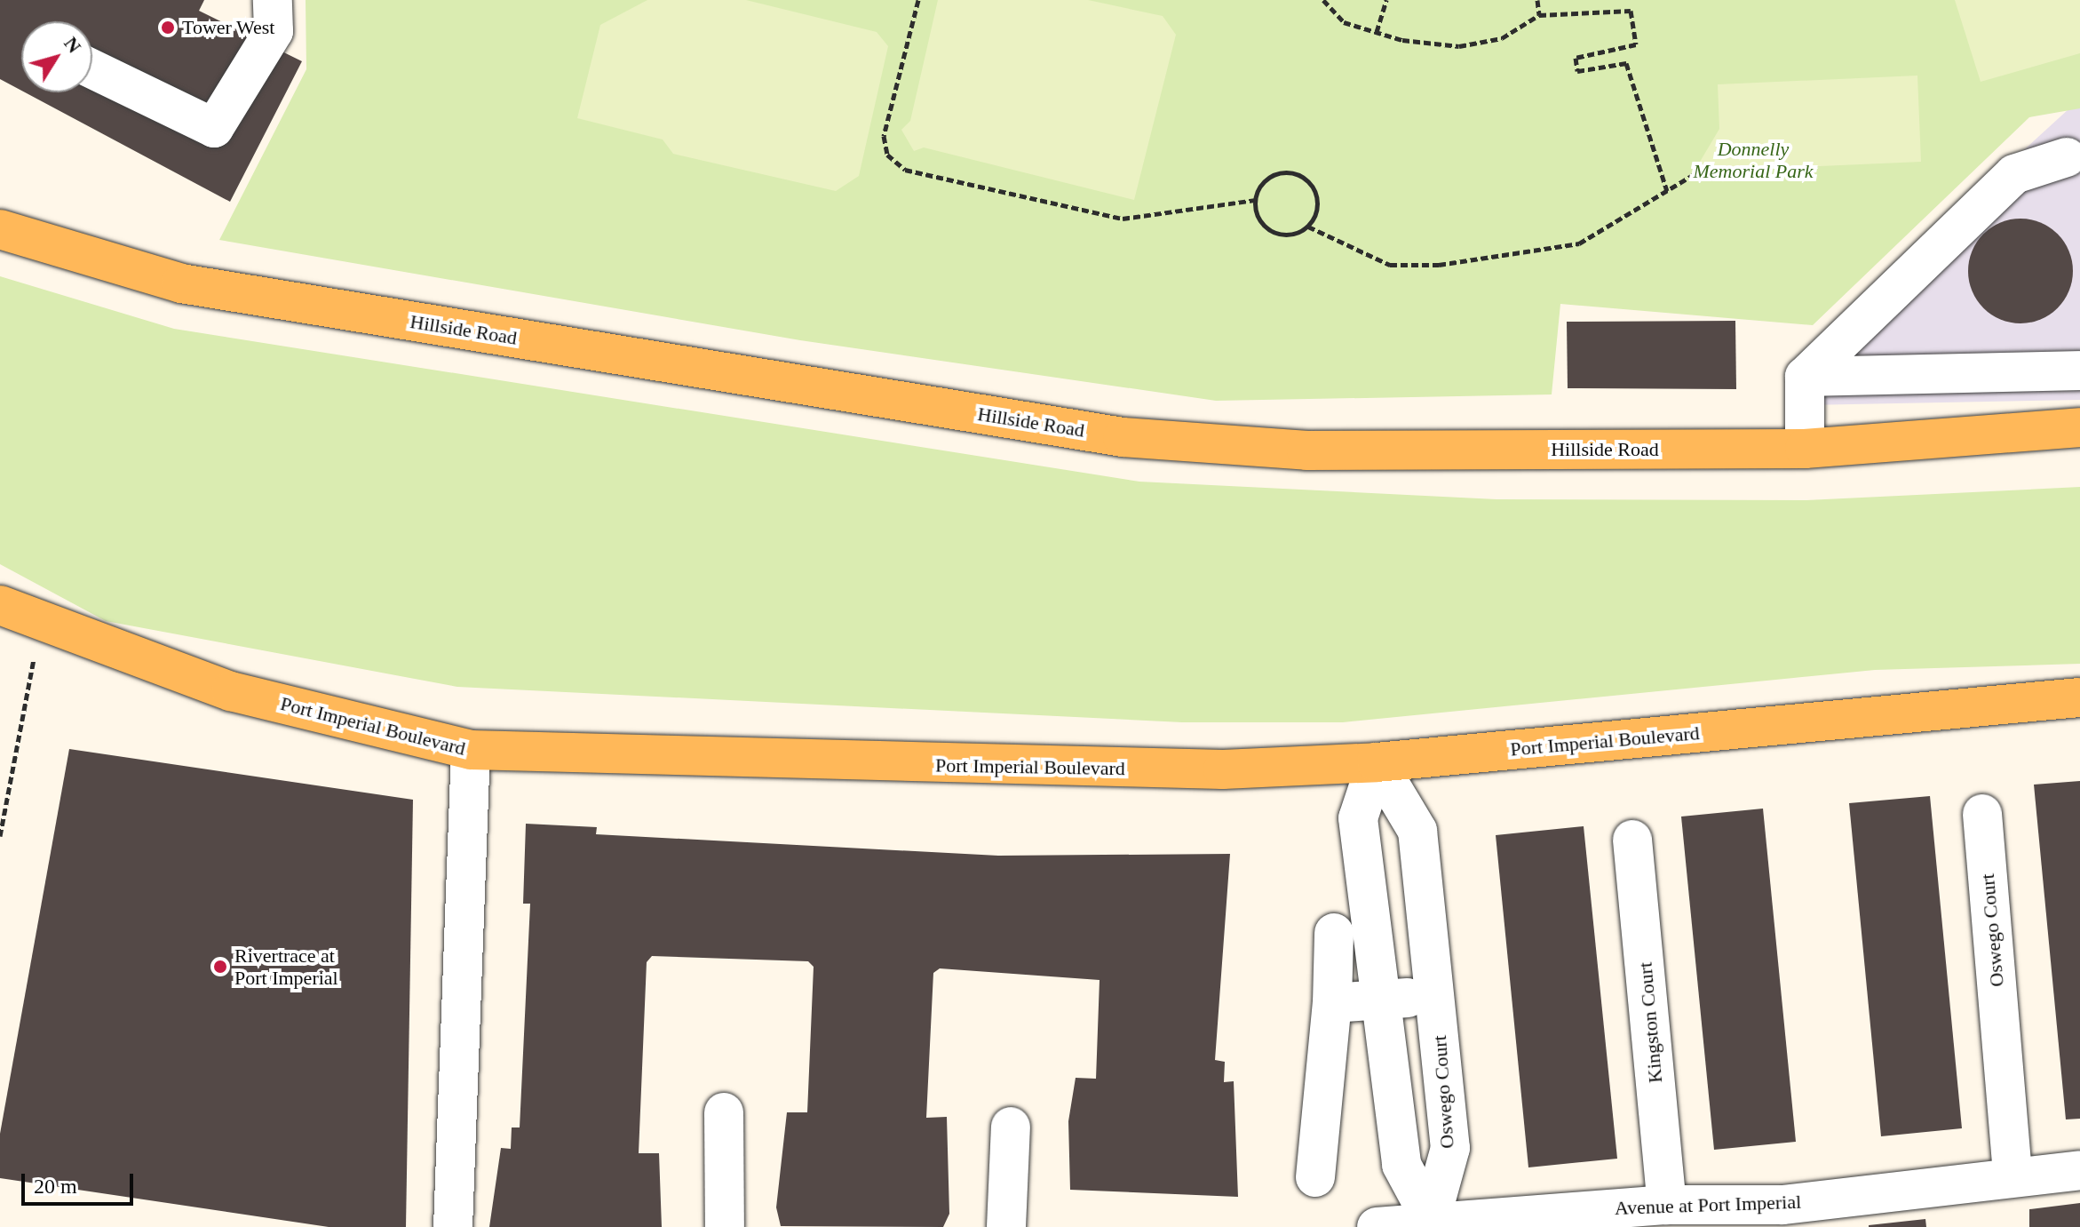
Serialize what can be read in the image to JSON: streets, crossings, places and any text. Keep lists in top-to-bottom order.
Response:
{
  "streets": {
    "main road": ["Hillside Road", "Port Imperial Boulevard"],
    "street": ["Oswego Court", "Kingston Court", "Avenue at Port Imperial"]
  },
  "crossings": [
    ["Port Imperial Boulevard", "Oswego Court"],
    ["Oswego Court", "Avenue at Port Imperial"],
    ["Kingston Court", "Avenue at Port Imperial"]
  ],
  "parks": ["Donnelly Memorial Park"],
  "places": ["Tower West", "Rivertrace at Port Imperial"],
  "scale_bar": "20 m",
  "north": "top right"
}
